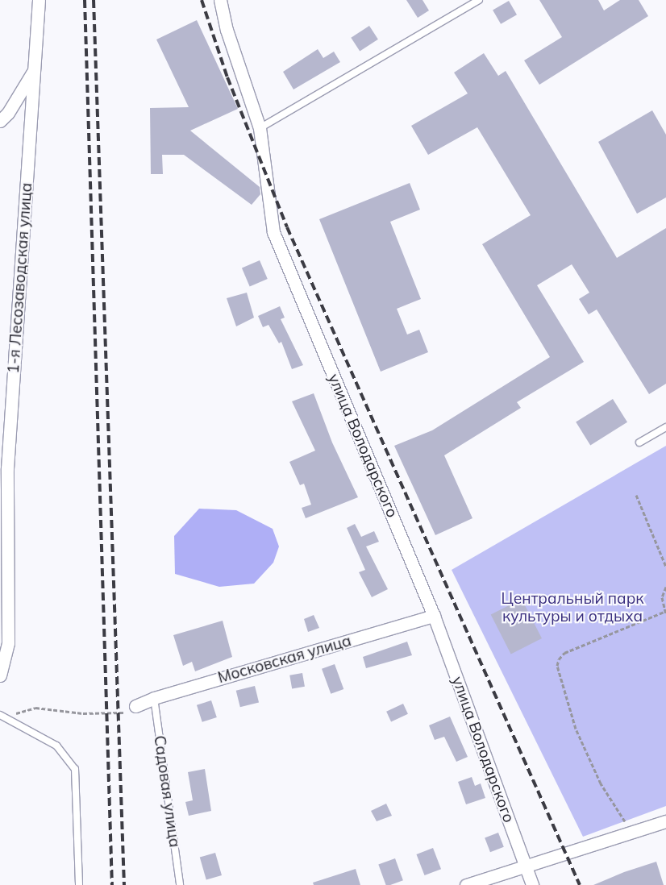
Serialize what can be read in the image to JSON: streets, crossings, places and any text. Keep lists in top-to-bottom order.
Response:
{
  "streets": {
    "street": ["1-я Лесозаводская улица", "улица Володарского", "Московская улица"],
    "lane": ["Садовая улица"]
  },
  "crossings": [
    ["улица Володарского", "Московская улица"],
    ["Московская улица", "Садовая улица"]
  ],
  "parks": ["Центральный парк культуры и отдыха"]
}
